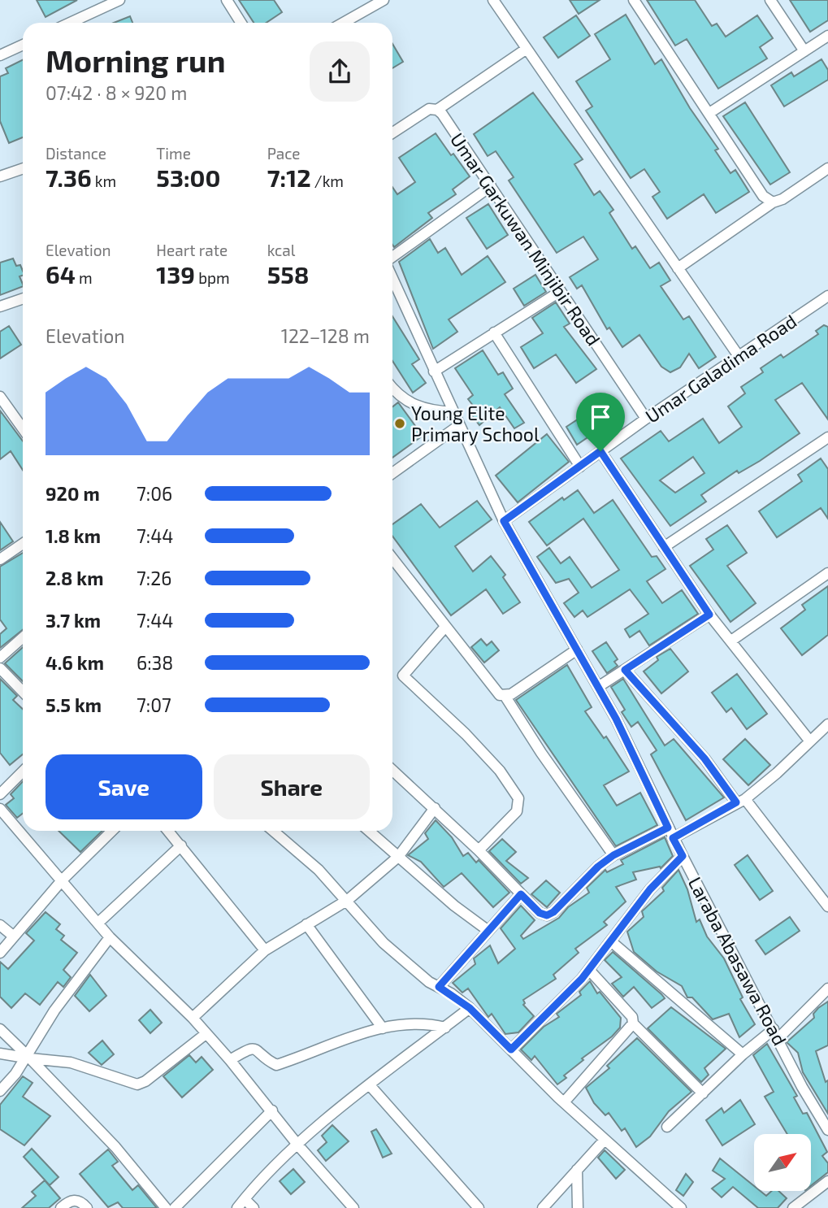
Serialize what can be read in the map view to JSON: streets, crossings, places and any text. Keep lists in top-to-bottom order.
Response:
{
  "streets": {
    "street": ["Umar Garkuwan Minjibir Road", "Umar Galadima Road", "Laraba Abasawa Road"]
  },
  "crossings": [
    ["Umar Garkuwan Minjibir Road", "Umar Galadima Road"],
    ["Umar Galadima Road", "Laraba Abasawa Road"]
  ],
  "places": ["Young Elite Primary School"],
  "north": "top right",
  "page": {
    "heading": ["Morning run", "07:42 · 8 × 920 m"],
    "stats": [
      ["Distance", "7.36 km"],
      ["Time", "53:00"],
      ["Pace", "7:12 /km"],
      ["Elevation", "64 m"],
      ["Heart rate", "139 bpm"],
      ["kcal", "558"]
    ],
    "chart": ["Elevation", "122–128 m"],
    "list": [
      {
        "name": "920 m",
        "note": "7:06"
      },
      {
        "name": "1.8 km",
        "note": "7:44"
      },
      {
        "name": "2.8 km",
        "note": "7:26"
      },
      {
        "name": "3.7 km",
        "note": "7:44"
      },
      {
        "name": "4.6 km",
        "note": "6:38"
      },
      {
        "name": "5.5 km",
        "note": "7:07"
      }
    ],
    "buttons": ["Save", "Share"]
  }
}
